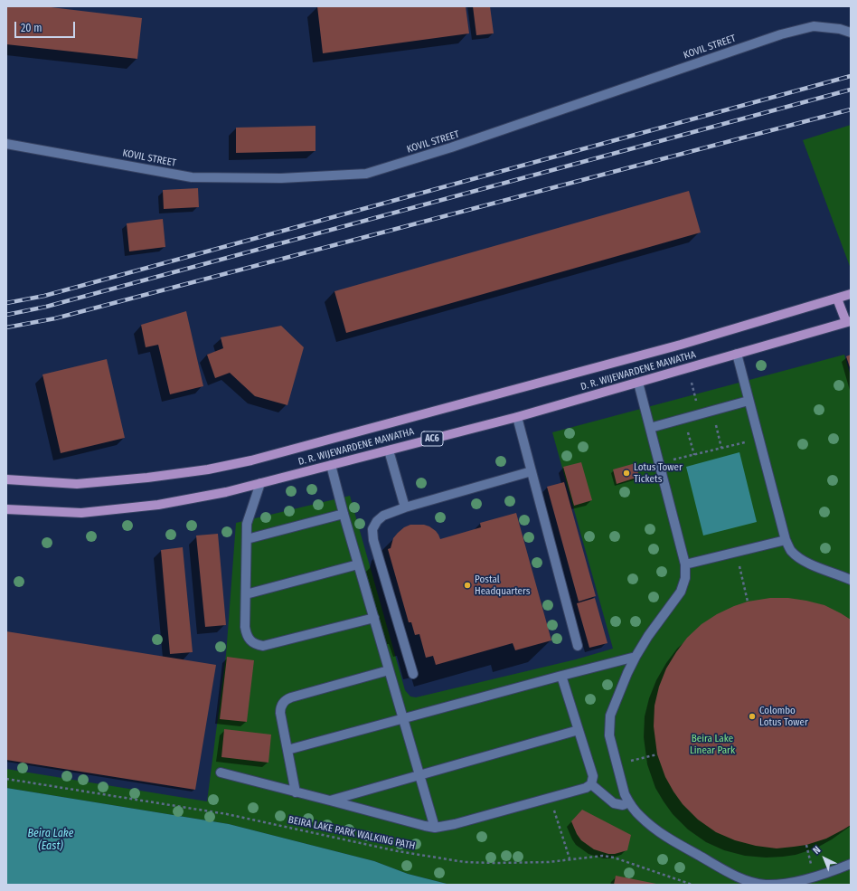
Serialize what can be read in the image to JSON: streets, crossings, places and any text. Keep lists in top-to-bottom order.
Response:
{
  "streets": {
    "main road": ["D. R. WIJEWARDENE MAWATHA", "AC6"],
    "lane": ["KOVIL STREET"],
    "path": ["BEIRA LAKE PARK WALKING PATH"]
  },
  "water": ["Beira Lake (East)"],
  "parks": ["Beira Lake Linear Park"],
  "places": ["Lotus Tower Tickets", "Postal Headquarters", "Colombo Lotus Tower"],
  "scale_bar": "20 m",
  "north": "top left"
}
